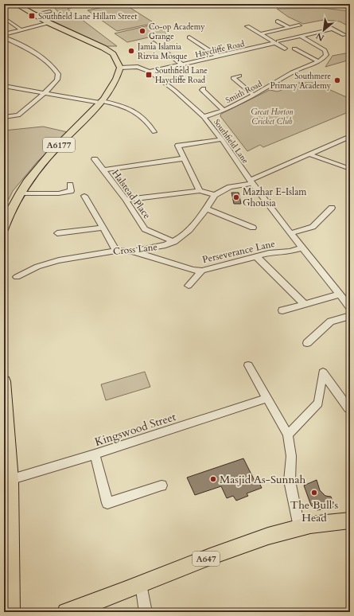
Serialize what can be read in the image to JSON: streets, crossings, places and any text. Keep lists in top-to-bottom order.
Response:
{
  "streets": {
    "main road": ["A6177", "A647"],
    "street": [
      "Haycliffe Road",
      "Smith Road",
      "Southfield Lane",
      "Halstead Place",
      "Cross Lane",
      "Perseverance Lane",
      "Kingswood Street"
    ]
  },
  "crossings": [
    ["Haycliffe Road", "Southfield Lane"],
    ["Smith Road", "Southfield Lane"],
    ["Southfield Lane", "A6177"],
    ["Southfield Lane", "Perseverance Lane"],
    ["Halstead Place", "Cross Lane"],
    ["Cross Lane", "Perseverance Lane"]
  ],
  "parks": ["Great Horton Cricket Club"],
  "places": {
    "transit": ["Southfield Lane Hillam Street", "Southfield Lane Haycliffe Road"],
    "other": [
      "Co-op Academy Grange",
      "Jamia Islamia Rizvia Mosque",
      "Southmere Primary Academy",
      "Mazhar E-Islam Ghousia",
      "Masjid As-Sunnah",
      "The Bull's Head"
    ]
  },
  "north": "bottom left"
}
